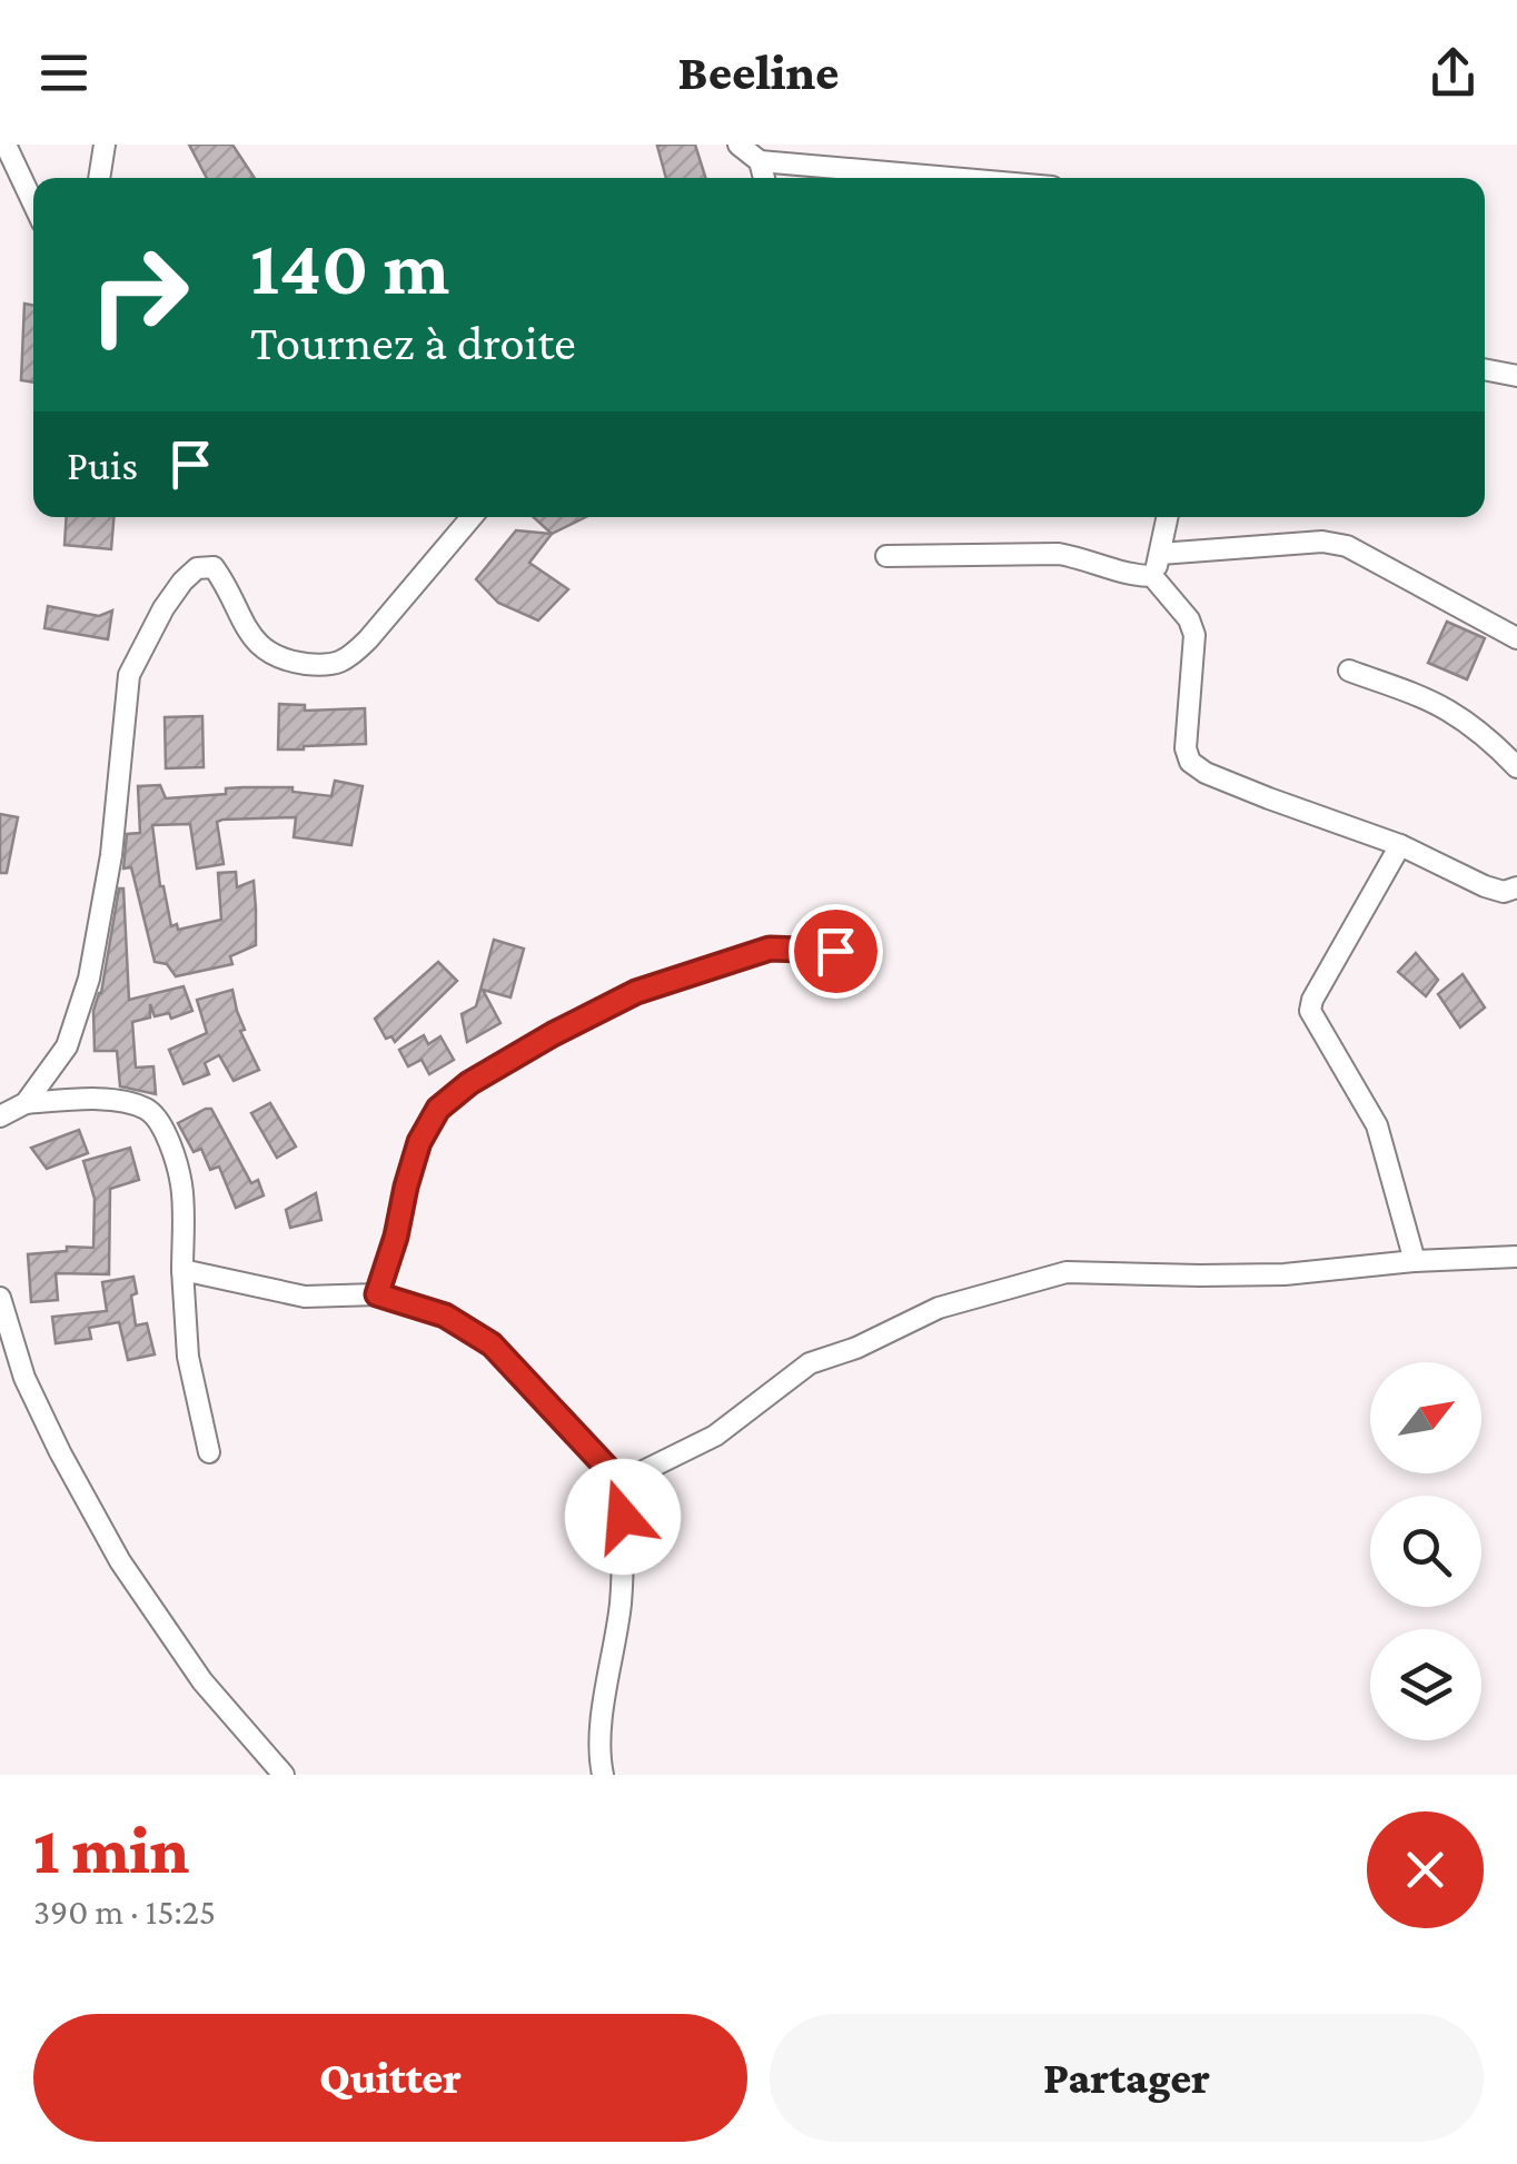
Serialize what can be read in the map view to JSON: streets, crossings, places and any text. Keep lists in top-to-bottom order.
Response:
{
  "north": "top right",
  "page": {
    "header": "Beeline",
    "turn": ["140 m", "Tournez à droite"],
    "then": "Puis",
    "heading": ["1 min", "390 m · 15:25"],
    "buttons": ["Quitter", "Partager"]
  }
}
